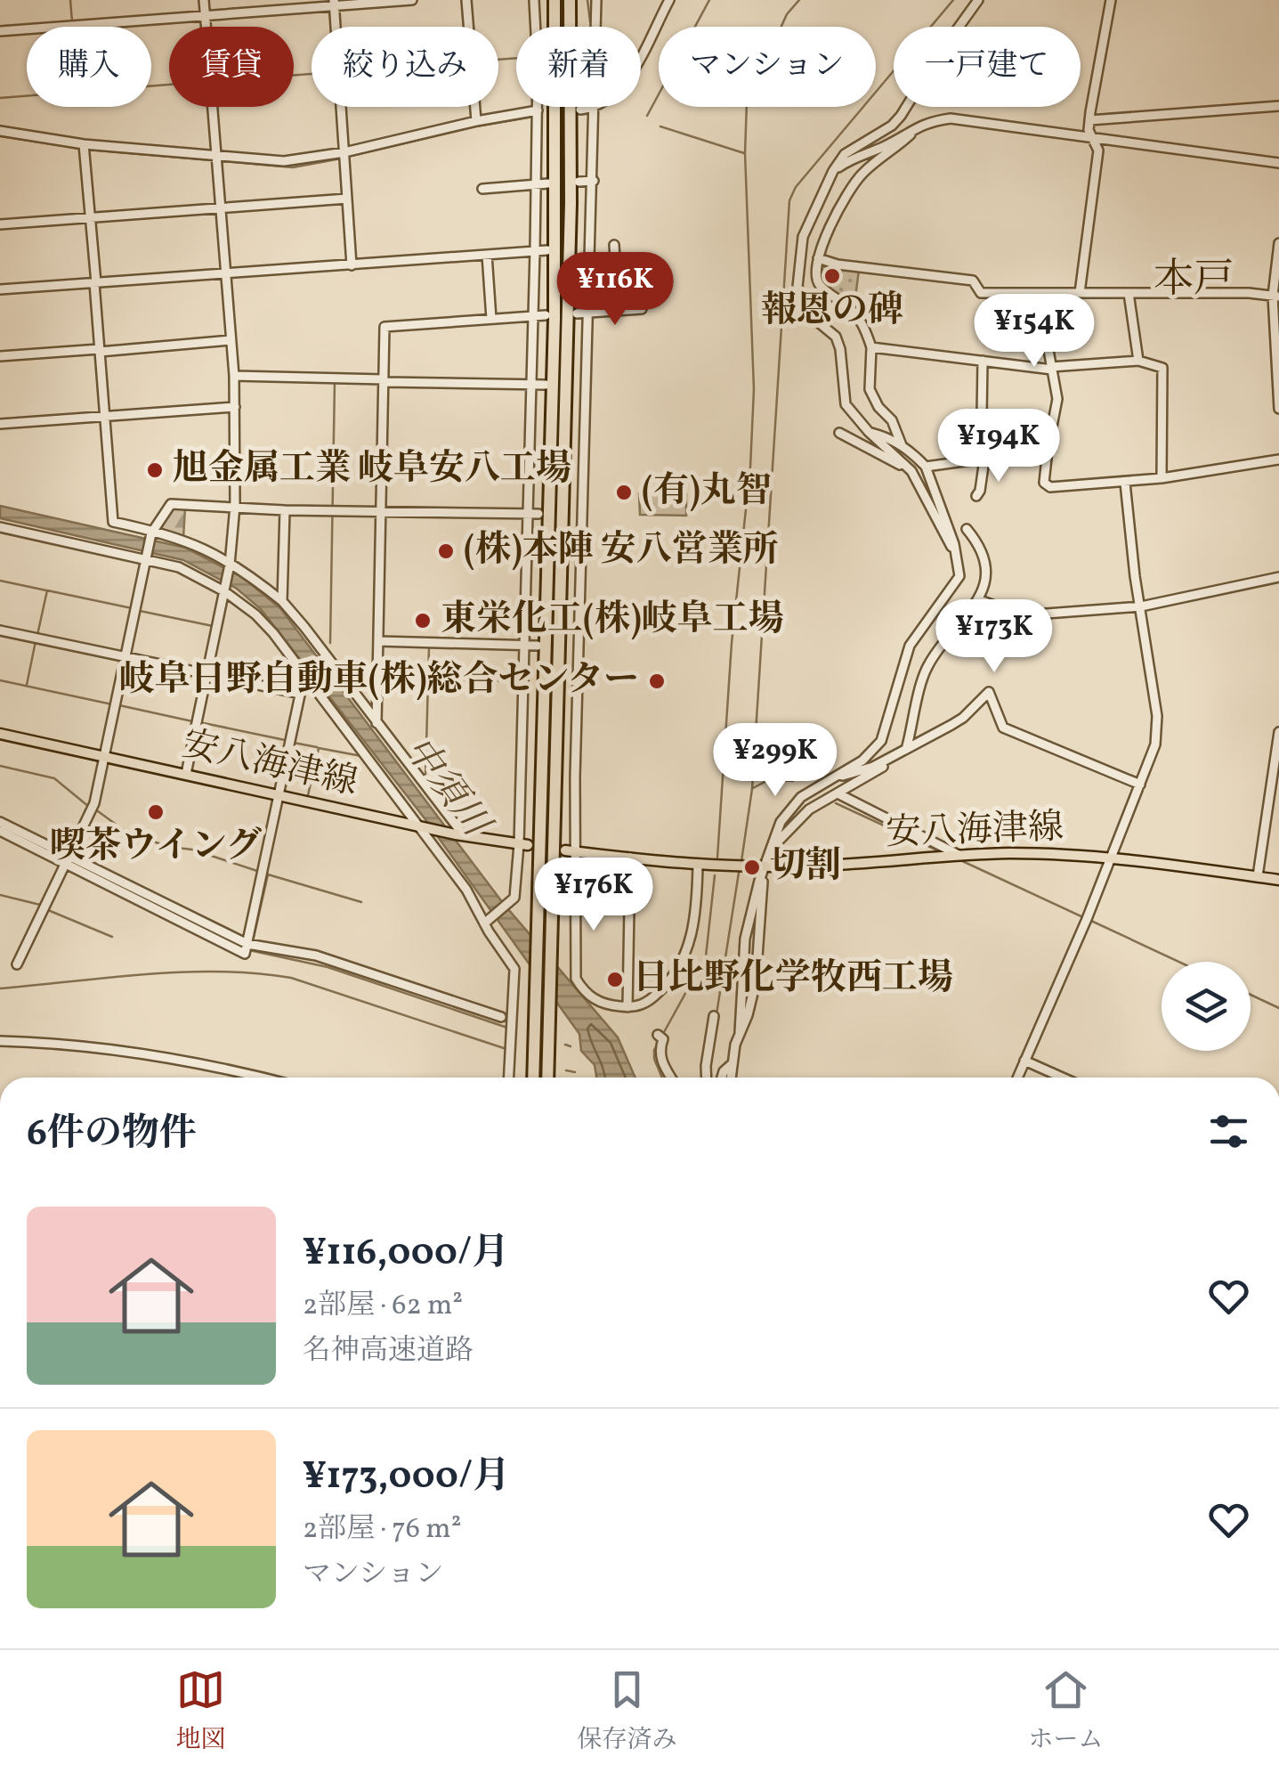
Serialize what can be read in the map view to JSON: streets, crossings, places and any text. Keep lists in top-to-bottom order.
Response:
{
  "streets": {
    "main road": ["安八海津線"]
  },
  "districts": ["本戸"],
  "water": ["中須川"],
  "places": [
    "報恩の碑",
    "旭金属工業 岐阜安八工場",
    "(有)丸智",
    "(株)本陣 安八営業所",
    "東栄化工(株)岐阜工場",
    "岐阜日野自動車(株)総合センター",
    "喫茶ウイング",
    "切割",
    "日比野化学牧西工場"
  ],
  "page": {
    "chip": [
      "購入",
      "賃貸",
      "絞り込み",
      "新着",
      "マンション",
      "一戸建て"
    ],
    "price": [
      "¥116K",
      "¥154K",
      "¥194K",
      "¥173K",
      "¥299K",
      "¥176K"
    ],
    "heading": "6件の物件",
    "list": [
      {
        "name": "¥116,000/月",
        "note": "2部屋 · 62 m² · 名神高速道路"
      },
      {
        "name": "¥173,000/月",
        "note": "2部屋 · 76 m² · マンション"
      }
    ],
    "tabs": ["地図", "保存済み", "ホーム"]
  }
}
